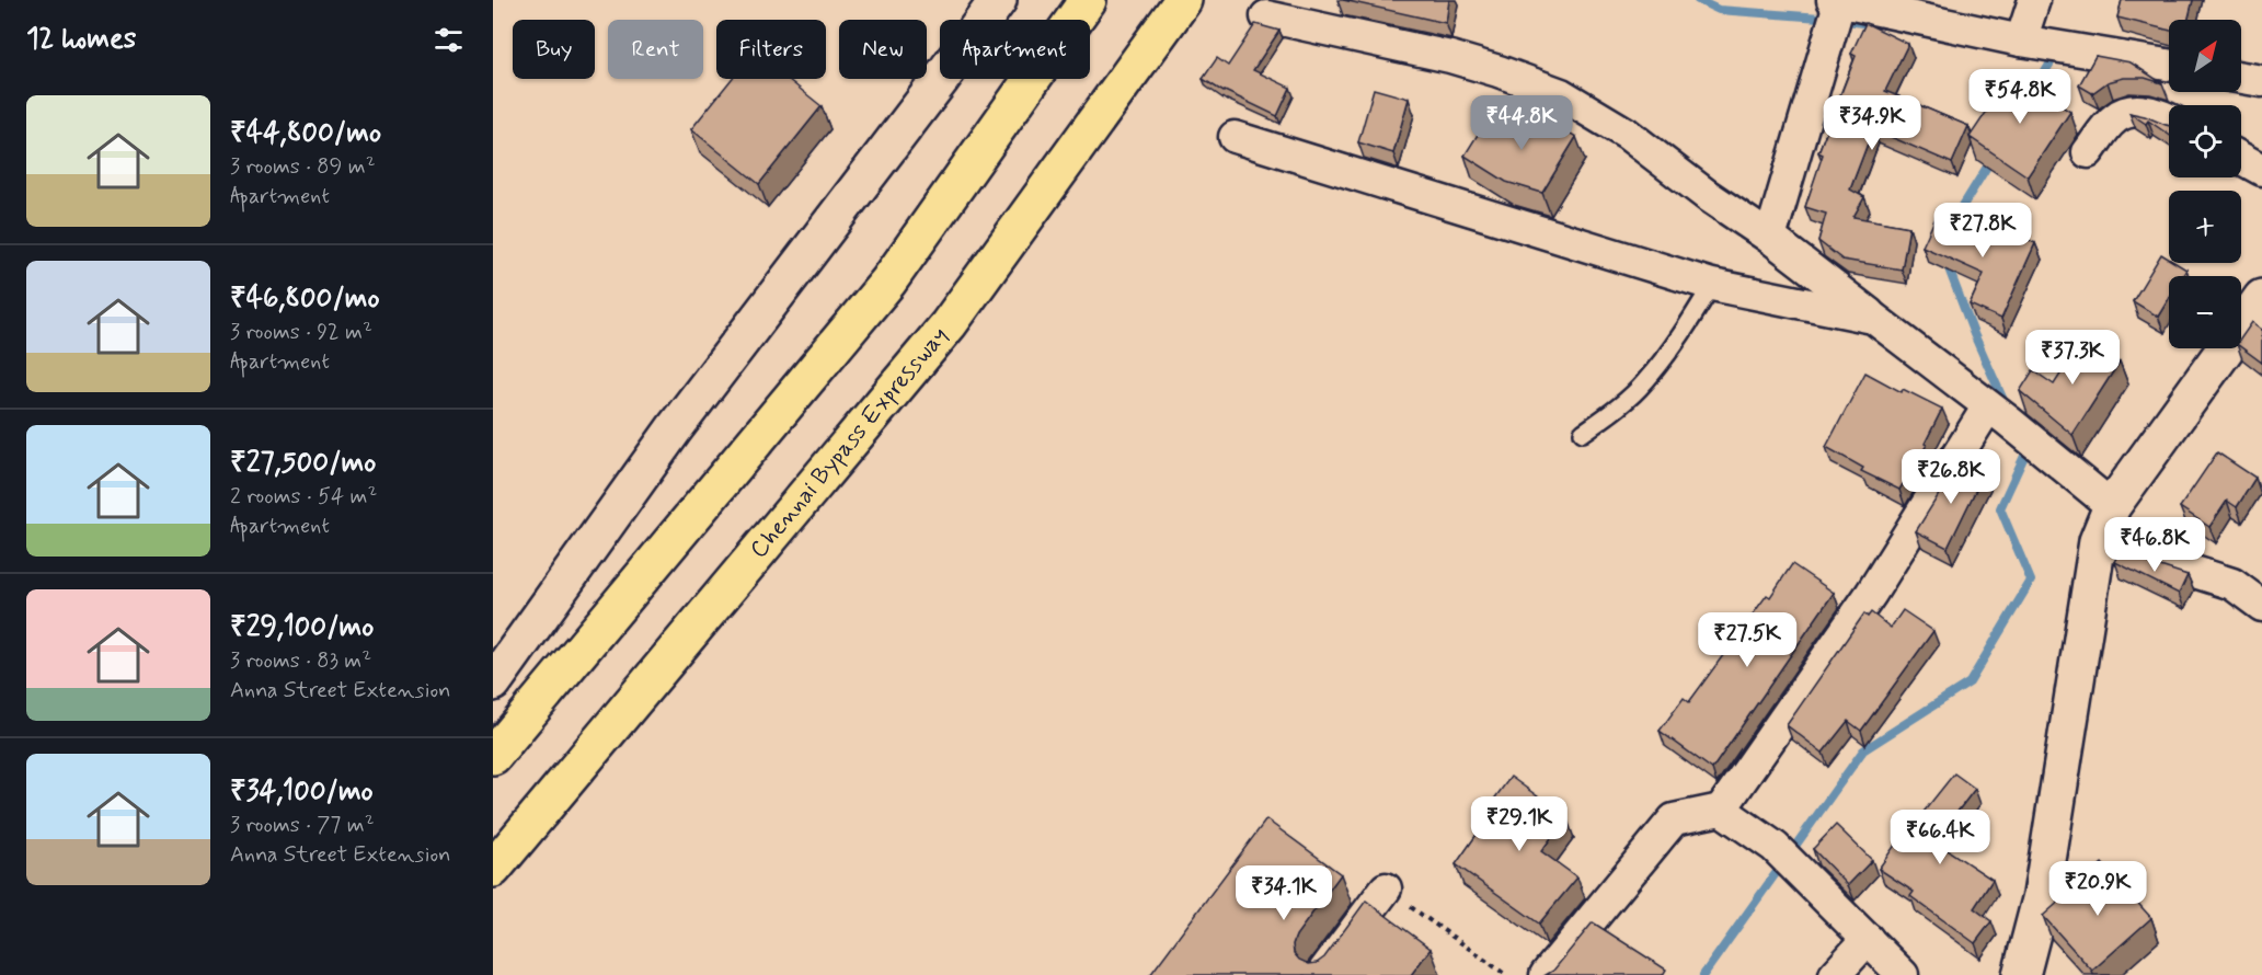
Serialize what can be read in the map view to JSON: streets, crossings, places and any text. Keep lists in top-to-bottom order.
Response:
{
  "streets": {
    "highway": ["Chennai Bypass Expressway"]
  },
  "north": "top right",
  "page": {
    "heading": "12 homes",
    "map_buttons": ["+", "−"],
    "chip": [
      "Buy",
      "Rent",
      "Filters",
      "New",
      "Apartment"
    ],
    "price": [
      "₹54.8K",
      "₹44.8K",
      "₹34.9K",
      "₹27.8K",
      "₹37.3K",
      "₹26.8K",
      "₹46.8K",
      "₹27.5K",
      "₹29.1K",
      "₹66.4K",
      "₹20.9K",
      "₹34.1K"
    ],
    "list": [
      {
        "name": "₹44,800/mo",
        "note": "3 rooms · 89 m² · Apartment"
      },
      {
        "name": "₹46,800/mo",
        "note": "3 rooms · 92 m² · Apartment"
      },
      {
        "name": "₹27,500/mo",
        "note": "2 rooms · 54 m² · Apartment"
      },
      {
        "name": "₹29,100/mo",
        "note": "3 rooms · 83 m² · Anna Street Extension"
      },
      {
        "name": "₹34,100/mo",
        "note": "3 rooms · 77 m² · Anna Street Extension"
      }
    ]
  }
}
